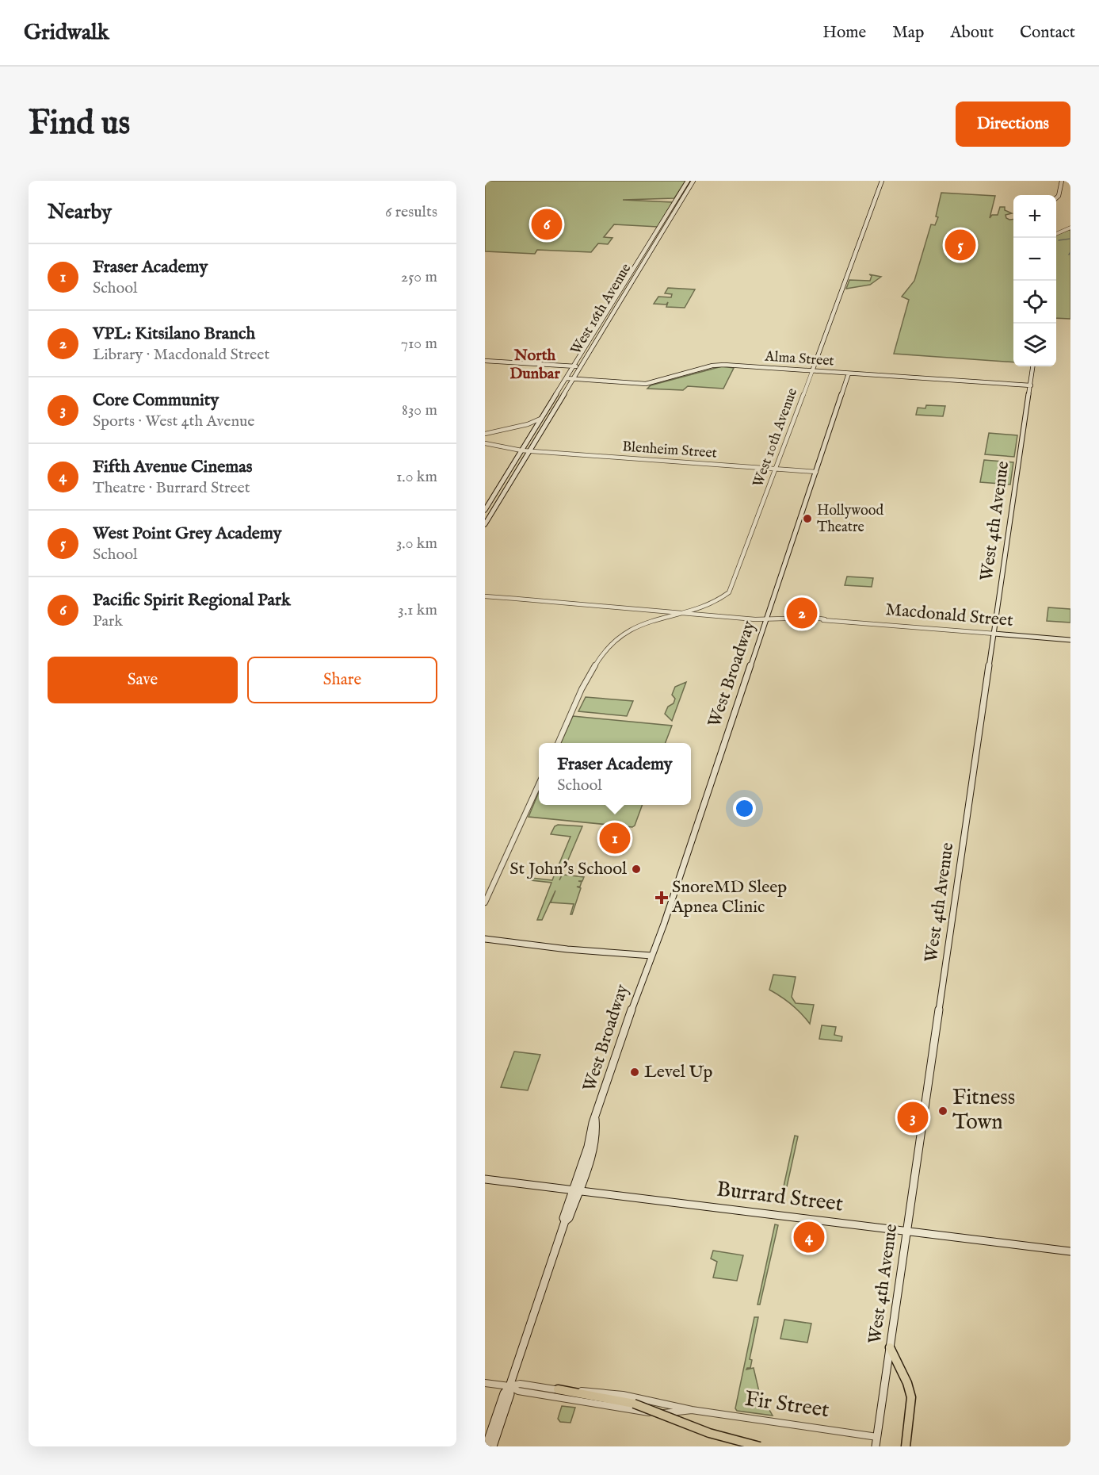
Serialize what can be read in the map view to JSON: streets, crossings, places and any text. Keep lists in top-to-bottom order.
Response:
{
  "streets": {
    "main road": [
      "West 16th Avenue",
      "Alma Street",
      "West 10th Avenue",
      "West 4th Avenue",
      "Macdonald Street",
      "West Broadway",
      "Burrard Street"
    ],
    "street": ["Blenheim Street", "Fir Street"]
  },
  "crossings": [
    ["West 16th Avenue", "Alma Street"],
    ["West 16th Avenue", "Blenheim Street"],
    ["Alma Street", "West 10th Avenue"],
    ["Alma Street", "West 4th Avenue"],
    ["Alma Street", "West Broadway"],
    ["West 10th Avenue", "Blenheim Street"],
    ["West 10th Avenue", "Macdonald Street"],
    ["Blenheim Street", "West Broadway"],
    ["West 4th Avenue", "Macdonald Street"],
    ["West 4th Avenue", "Burrard Street"],
    ["West 4th Avenue", "Fir Street"],
    ["Macdonald Street", "West Broadway"],
    ["West Broadway", "Burrard Street"],
    ["West Broadway", "Fir Street"]
  ],
  "districts": ["North Dunbar"],
  "places": {
    "other": [
      "Hollywood Theatre",
      "St John's School",
      "Level Up",
      "Fitness Town"
    ],
    "health": ["SnoreMD Sleep Apnea Clinic"]
  },
  "page": {
    "header": "Gridwalk",
    "nav": [
      "Home",
      "Map",
      "About",
      "Contact"
    ],
    "buttons": [
      "Directions",
      ["Save", "Share"]
    ],
    "title": "Find us",
    "heading": ["Nearby", "6 results"],
    "map_buttons": ["+", "−"],
    "pins": [
      "6",
      "5",
      "2",
      "1",
      "3",
      "4"
    ],
    "list": [
      {
        "mark": "1",
        "name": "Fraser Academy",
        "note": "School",
        "value": "250 m"
      },
      {
        "mark": "2",
        "name": "VPL: Kitsilano Branch",
        "note": "Library · Macdonald Street",
        "value": "710 m"
      },
      {
        "mark": "3",
        "name": "Core Community",
        "note": "Sports · West 4th Avenue",
        "value": "830 m"
      },
      {
        "mark": "4",
        "name": "Fifth Avenue Cinemas",
        "note": "Theatre · Burrard Street",
        "value": "1.0 km"
      },
      {
        "mark": "5",
        "name": "West Point Grey Academy",
        "note": "School",
        "value": "3.0 km"
      },
      {
        "mark": "6",
        "name": "Pacific Spirit Regional Park",
        "note": "Park",
        "value": "3.1 km"
      }
    ],
    "popup": ["Fraser Academy", "School"]
  }
}
